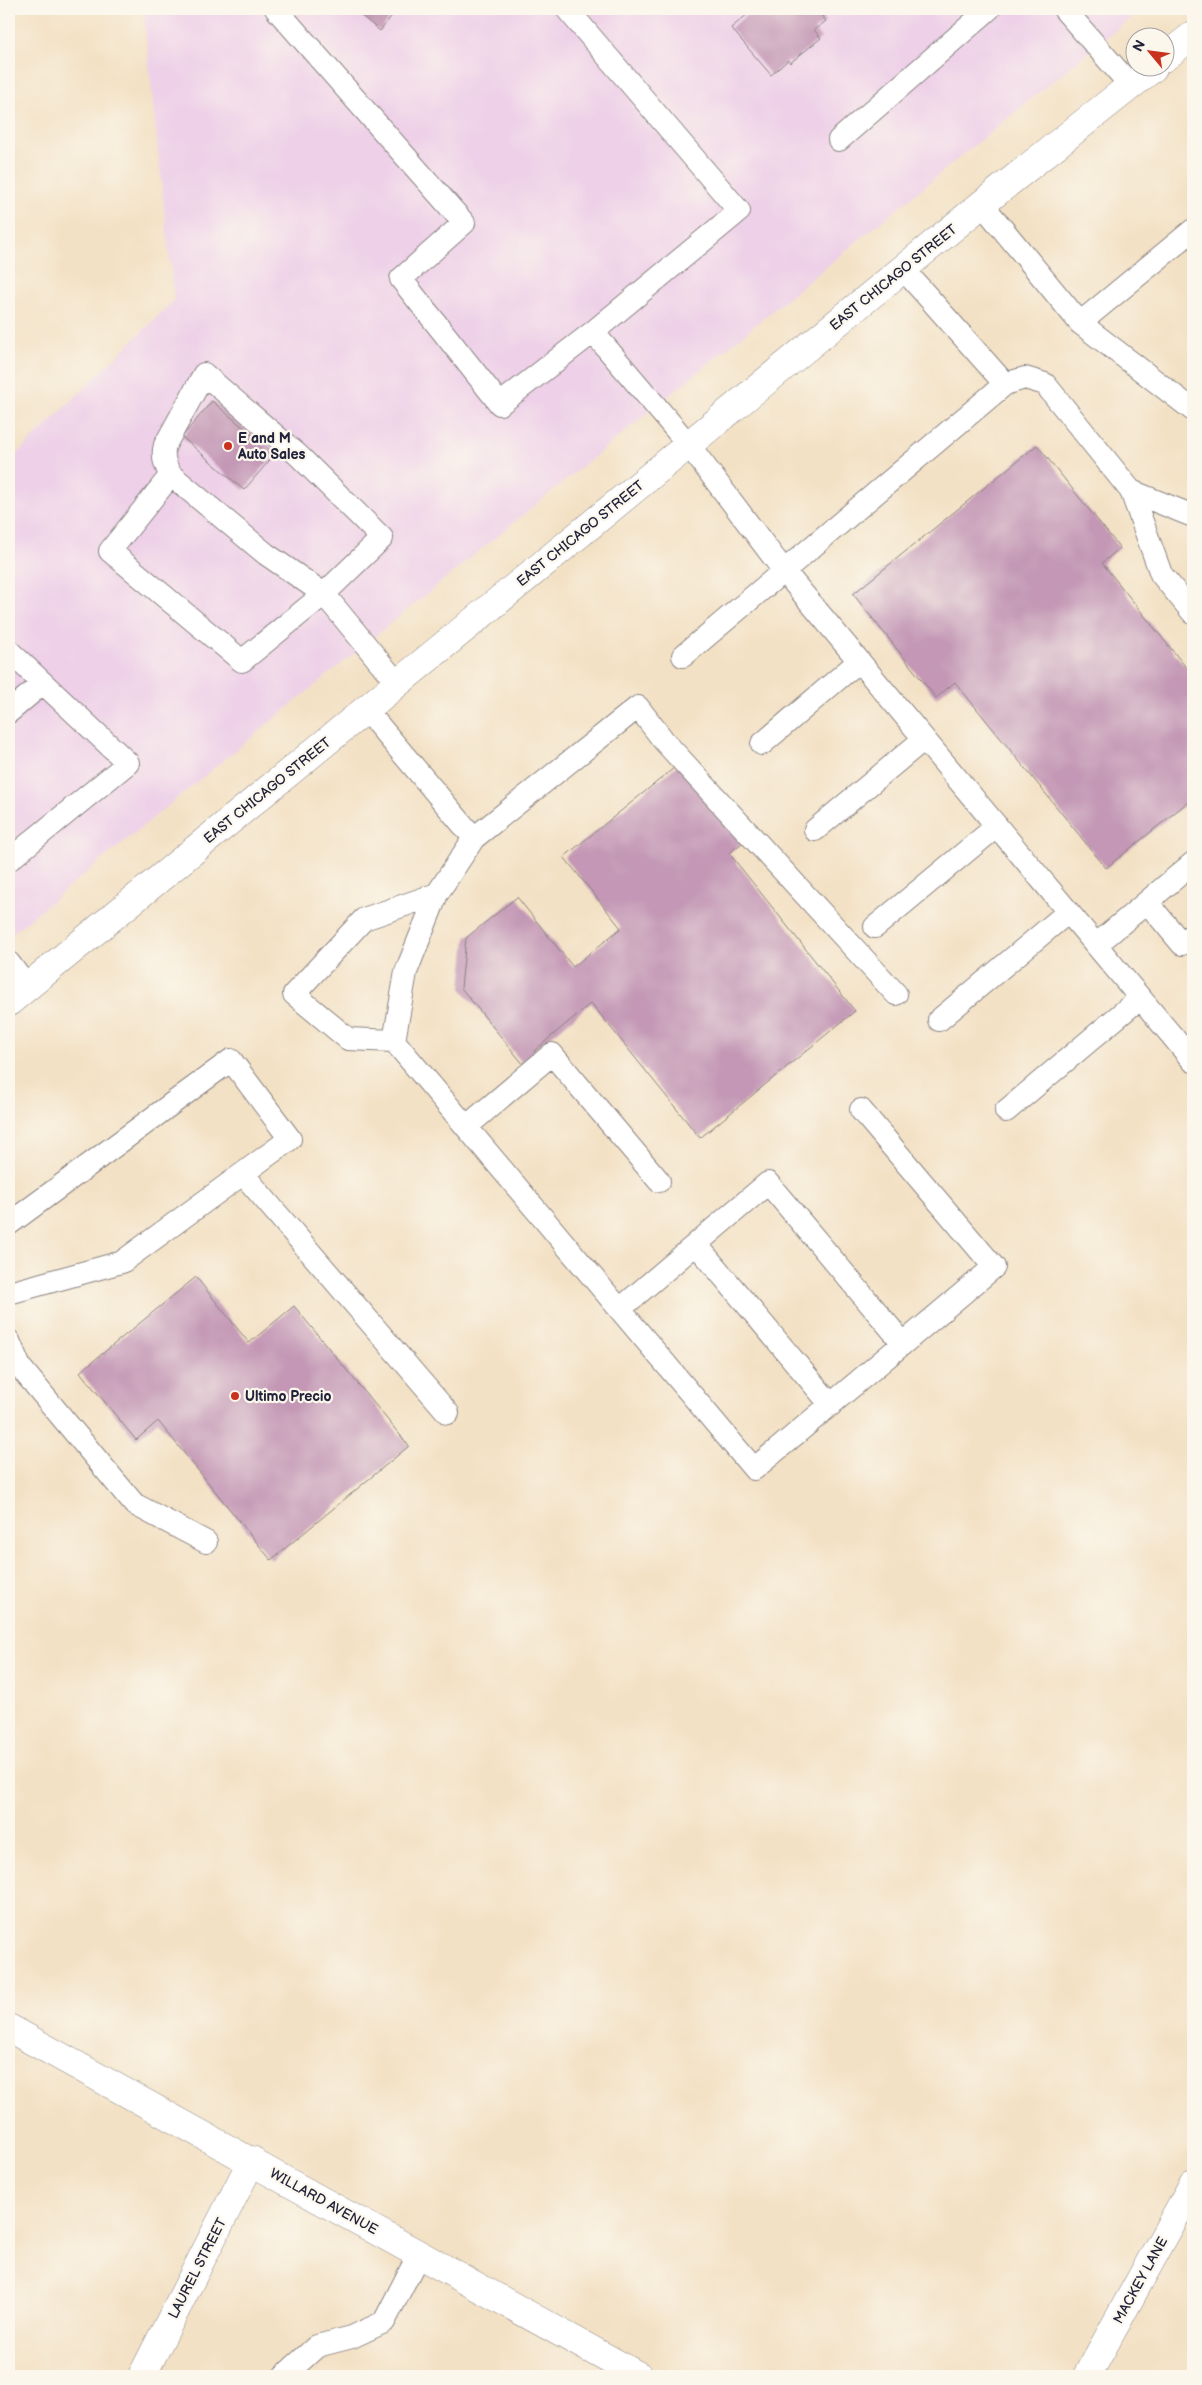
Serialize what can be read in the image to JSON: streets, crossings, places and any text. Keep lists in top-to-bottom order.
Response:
{
  "streets": {
    "main road": [
      "EAST CHICAGO STREET",
      "WILLARD AVENUE",
      "LAUREL STREET",
      "MACKEY LANE"
    ]
  },
  "crossings": [
    ["WILLARD AVENUE", "LAUREL STREET"]
  ],
  "places": ["E and M Auto Sales", "Ultimo Precio"],
  "north": "top left"
}
